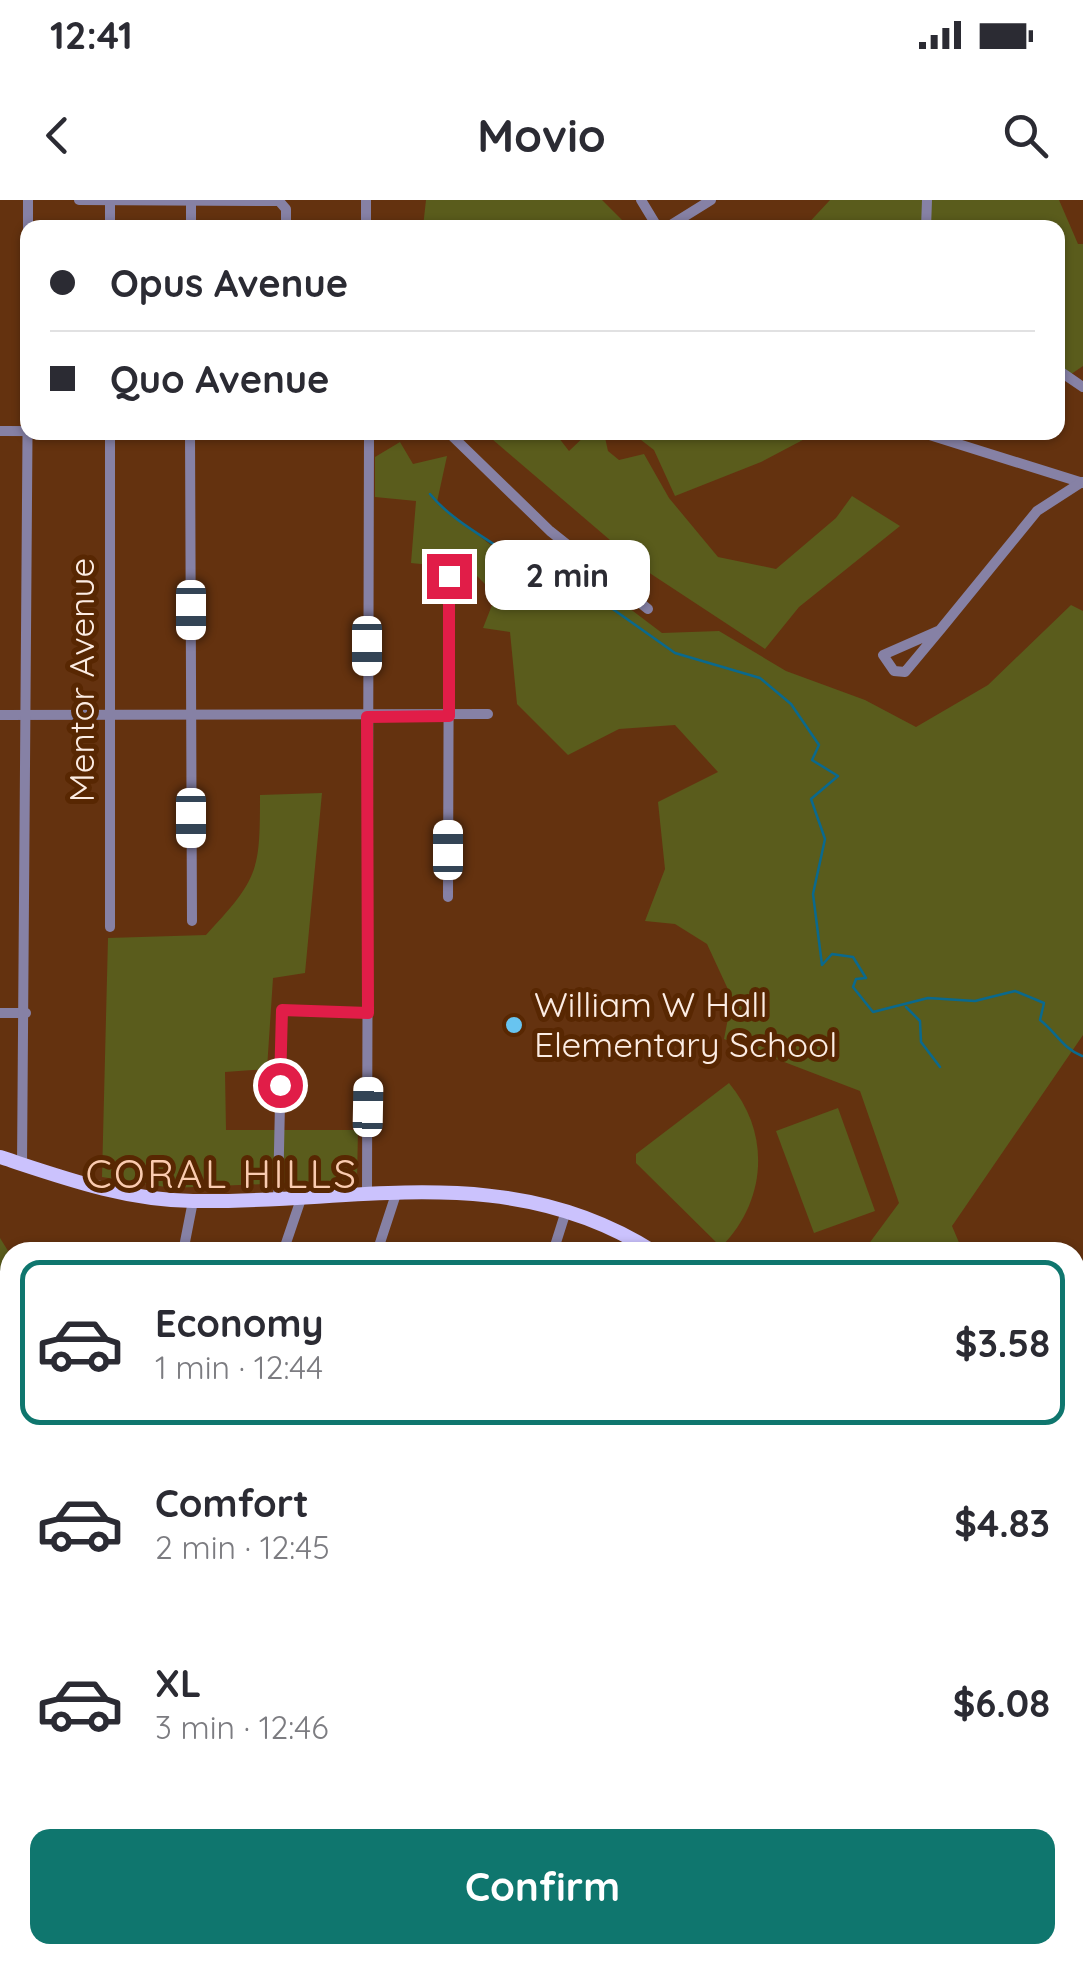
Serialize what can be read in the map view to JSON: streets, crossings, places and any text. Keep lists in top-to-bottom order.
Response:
{
  "streets": {
    "street": ["Mentor Avenue"]
  },
  "districts": ["CORAL HILLS"],
  "places": ["William W Hall Elementary School"],
  "page": {
    "status": "12:41",
    "header": "Movio",
    "banner": ["Opus Avenue", "Quo Avenue"],
    "bubble": "2 min",
    "list": [
      {
        "name": "Economy",
        "note": "1 min · 12:44",
        "value": "$3.58"
      },
      {
        "name": "Comfort",
        "note": "2 min · 12:45",
        "value": "$4.83"
      },
      {
        "name": "XL",
        "note": "3 min · 12:46",
        "value": "$6.08"
      }
    ],
    "buttons": "Confirm"
  }
}
